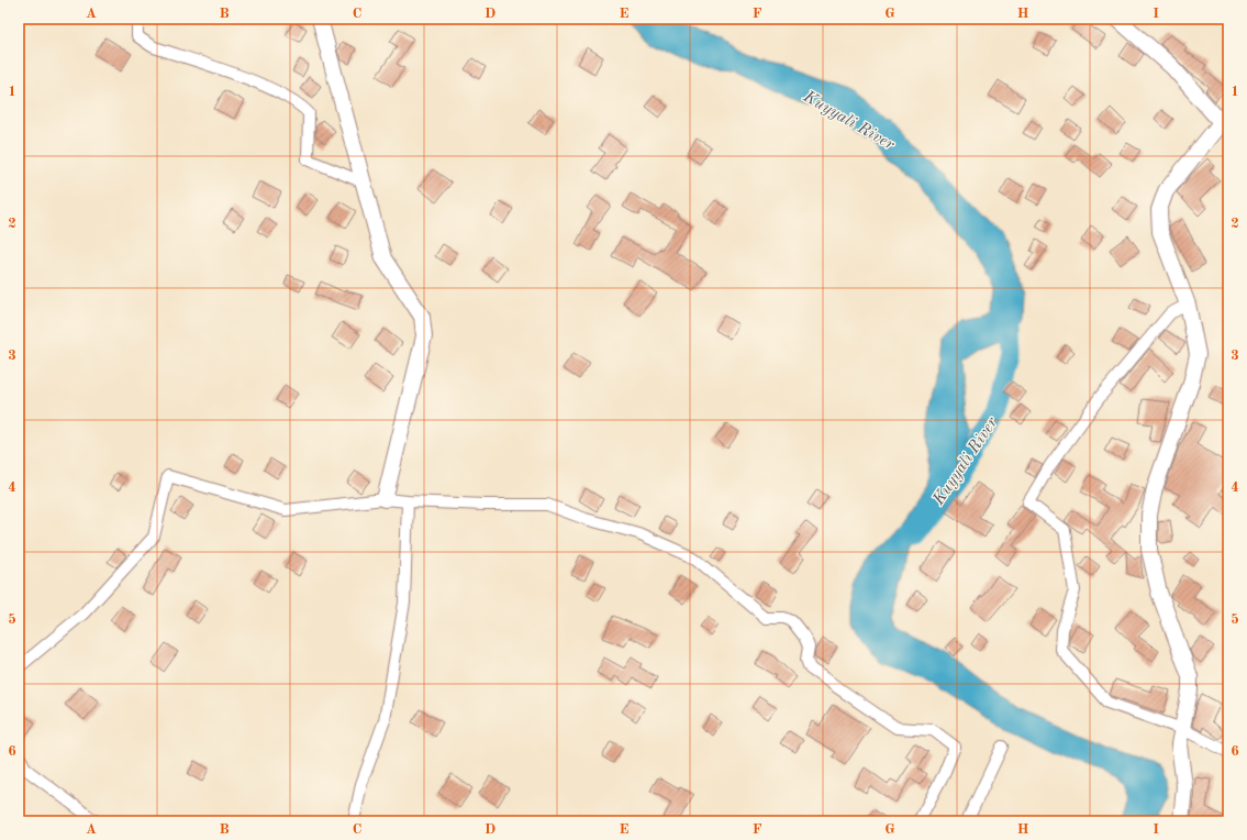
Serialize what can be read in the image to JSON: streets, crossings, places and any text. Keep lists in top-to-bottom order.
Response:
{
  "water": ["Kuyyali River"],
  "grid": {
    "columns": [
      "A",
      "B",
      "C",
      "D",
      "E",
      "F",
      "G",
      "H",
      "I"
    ],
    "rows": [
      "1",
      "2",
      "3",
      "4",
      "5",
      "6"
    ]
  }
}
